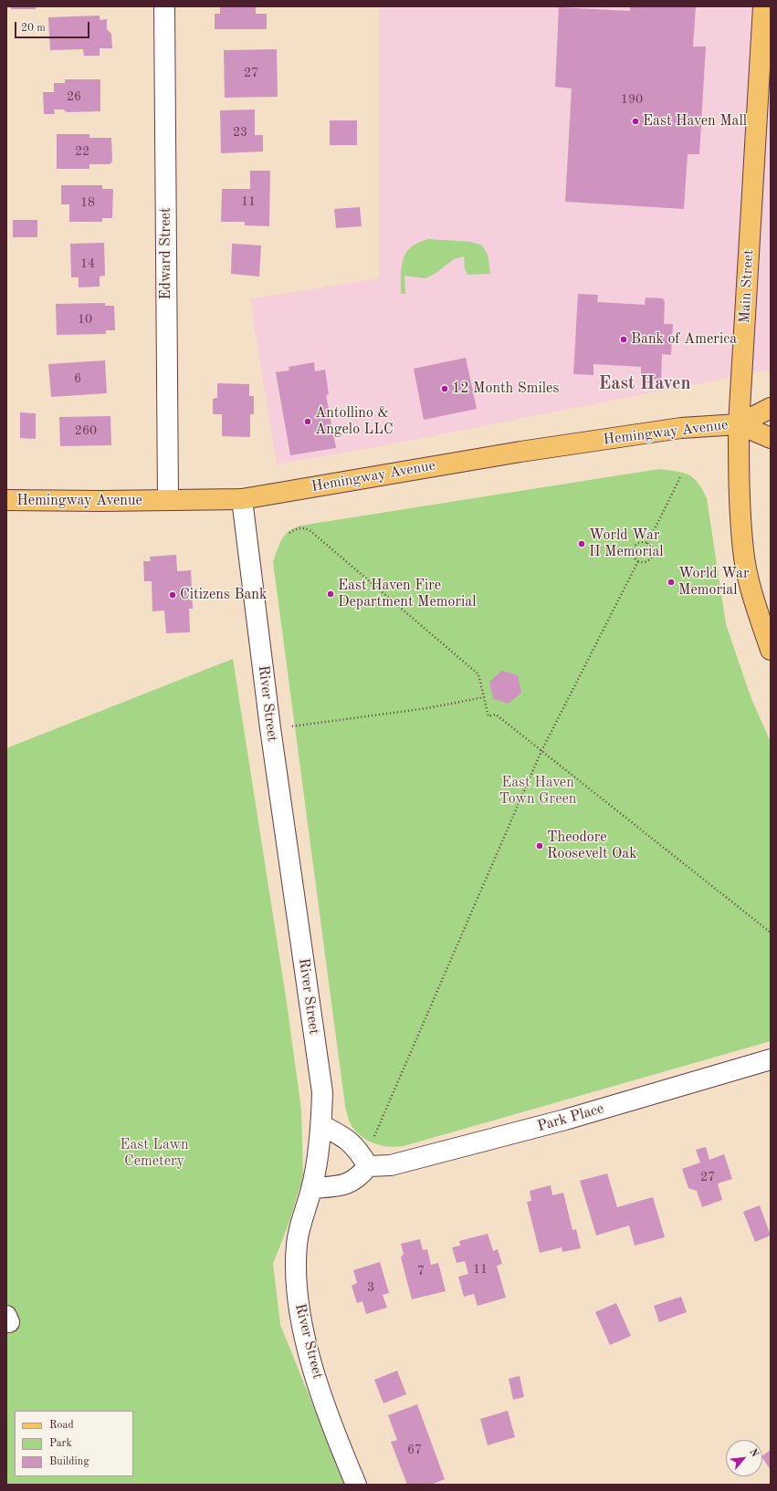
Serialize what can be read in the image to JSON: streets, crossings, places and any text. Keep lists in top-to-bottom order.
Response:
{
  "streets": {
    "main road": ["Main Street", "Hemingway Avenue"],
    "street": ["Edward Street", "River Street", "Park Place"]
  },
  "crossings": [
    ["Edward Street", "Hemingway Avenue"],
    ["Main Street", "Hemingway Avenue"],
    ["Hemingway Avenue", "River Street"]
  ],
  "districts": ["East Haven"],
  "parks": ["East Haven Town Green", "East Lawn Cemetery"],
  "places": [
    "East Haven Mall",
    "Bank of America",
    "12 Month Smiles",
    "Antollino & Angelo LLC",
    "World War II Memorial",
    "World War Memorial",
    "East Haven Fire Department Memorial",
    "Citizens Bank",
    "Theodore Roosevelt Oak"
  ],
  "house_numbers": [
    "27",
    "26",
    "190",
    "23",
    "22",
    "11",
    "18",
    "14",
    "10",
    "6",
    "260",
    "27",
    "11",
    "7",
    "3",
    "67"
  ],
  "legend": ["Road", "Park", "Building"],
  "scale_bar": "20 m",
  "north": "top right"
}
